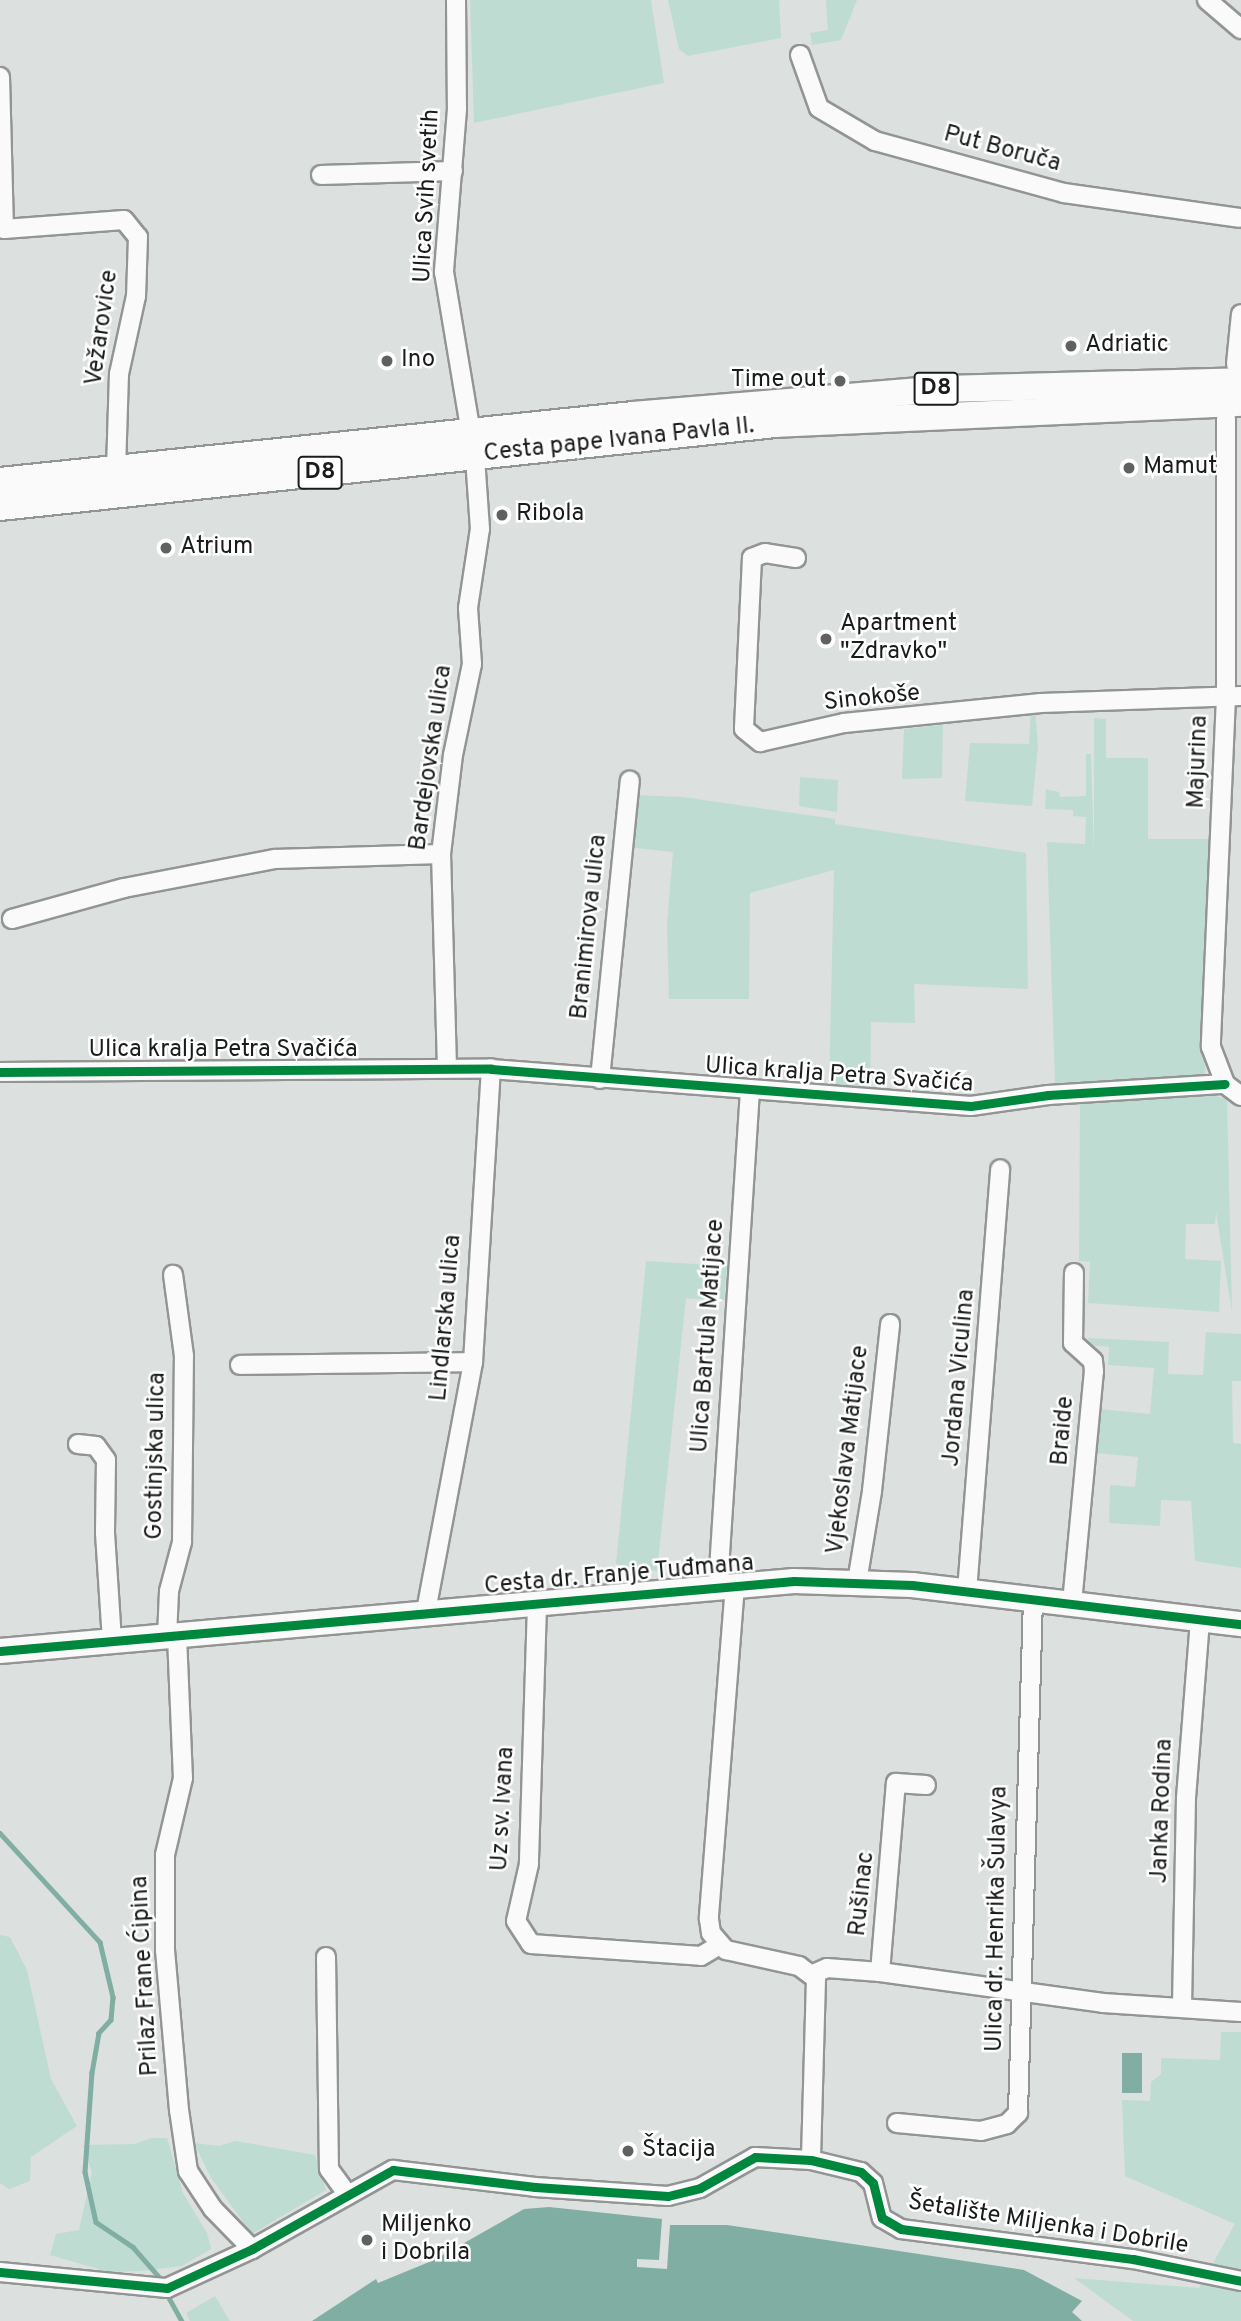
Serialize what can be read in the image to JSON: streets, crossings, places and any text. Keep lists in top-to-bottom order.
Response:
{
  "streets": {
    "main road": ["D8", "Cesta pape Ivana Pavla II.", "Cesta dr. Franje Tuđmana"],
    "street": [
      "Put Boruča",
      "Ulica Svih svetih",
      "Vežarovice",
      "Sinokoše",
      "Bardejovska ulica",
      "Majurina",
      "Branimirova ulica",
      "Ulica kralja Petra Svačića",
      "Lindlarska ulica",
      "Ulica Bartula Matijace",
      "Jordana Viculina",
      "Braide",
      "Vjekoslava Matijace",
      "Gostinjska ulica",
      "Uz sv. Ivana",
      "Janka Rodina",
      "Rušinac",
      "Ulica dr. Henrika Šulavya",
      "Prilaz Frane Ćipina",
      "Šetalište Miljenka i Dobrile"
    ]
  },
  "crossings": [
    ["Ulica Svih svetih", "Cesta pape Ivana Pavla II."],
    ["Ulica Svih svetih", "Bardejovska ulica"],
    ["Vežarovice", "Cesta pape Ivana Pavla II."],
    ["Cesta pape Ivana Pavla II.", "Bardejovska ulica"],
    ["Cesta pape Ivana Pavla II.", "Majurina"],
    ["Sinokoše", "Majurina"],
    ["Bardejovska ulica", "Ulica kralja Petra Svačića"],
    ["Majurina", "Ulica kralja Petra Svačića"],
    ["Branimirova ulica", "Ulica kralja Petra Svačića"],
    ["Ulica kralja Petra Svačića", "Lindlarska ulica"],
    ["Ulica kralja Petra Svačića", "Ulica Bartula Matijace"],
    ["Lindlarska ulica", "Cesta dr. Franje Tuđmana"],
    ["Ulica Bartula Matijace", "Cesta dr. Franje Tuđmana"],
    ["Jordana Viculina", "Cesta dr. Franje Tuđmana"],
    ["Braide", "Cesta dr. Franje Tuđmana"],
    ["Vjekoslava Matijace", "Cesta dr. Franje Tuđmana"],
    ["Gostinjska ulica", "Cesta dr. Franje Tuđmana"],
    ["Gostinjska ulica", "Prilaz Frane Ćipina"],
    ["Cesta dr. Franje Tuđmana", "Uz sv. Ivana"],
    ["Cesta dr. Franje Tuđmana", "Janka Rodina"],
    ["Cesta dr. Franje Tuđmana", "Ulica dr. Henrika Šulavya"],
    ["Cesta dr. Franje Tuđmana", "Prilaz Frane Ćipina"],
    ["Prilaz Frane Ćipina", "Šetalište Miljenka i Dobrile"]
  ],
  "places": [
    "Adriatic",
    "Ino",
    "Time out",
    "Mamut",
    "Ribola",
    "Atrium",
    "Apartment \"Zdravko\"",
    "Štacija",
    "Miljenko i Dobrila"
  ]
}
